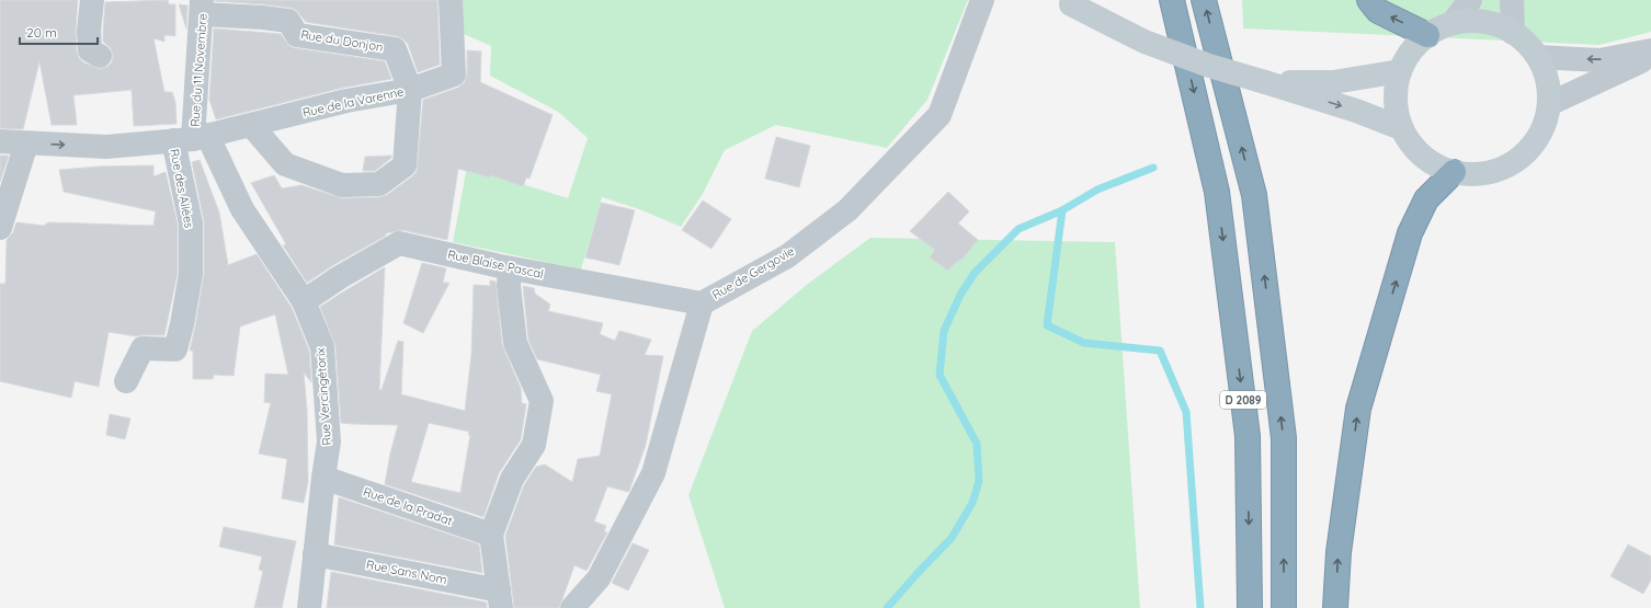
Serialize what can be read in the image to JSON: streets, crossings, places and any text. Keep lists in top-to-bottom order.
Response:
{
  "streets": {
    "highway": ["D 2089"],
    "street": [
      "Rue du Donjon",
      "Rue du 11 Novembre",
      "Rue de la Varenne",
      "Rue des Allées",
      "Rue Blaise Pascal",
      "Rue de Gergovie",
      "Rue Vercingétorix",
      "Rue de la Pradat",
      "Rue Sans Nom"
    ]
  },
  "crossings": [
    ["Rue du Donjon", "Rue du 11 Novembre"],
    ["Rue du Donjon", "Rue de la Varenne"],
    ["Rue du 11 Novembre", "Rue de la Varenne"],
    ["Rue du 11 Novembre", "Rue des Allées"],
    ["Rue du 11 Novembre", "Rue Vercingétorix"],
    ["Rue de la Varenne", "Rue des Allées"],
    ["Rue de la Varenne", "Rue Vercingétorix"],
    ["Rue des Allées", "Rue Vercingétorix"],
    ["Rue Blaise Pascal", "Rue de Gergovie"],
    ["Rue Blaise Pascal", "Rue Vercingétorix"],
    ["Rue Vercingétorix", "Rue de la Pradat"],
    ["Rue Vercingétorix", "Rue Sans Nom"]
  ],
  "scale_bar": "20 m"
}
